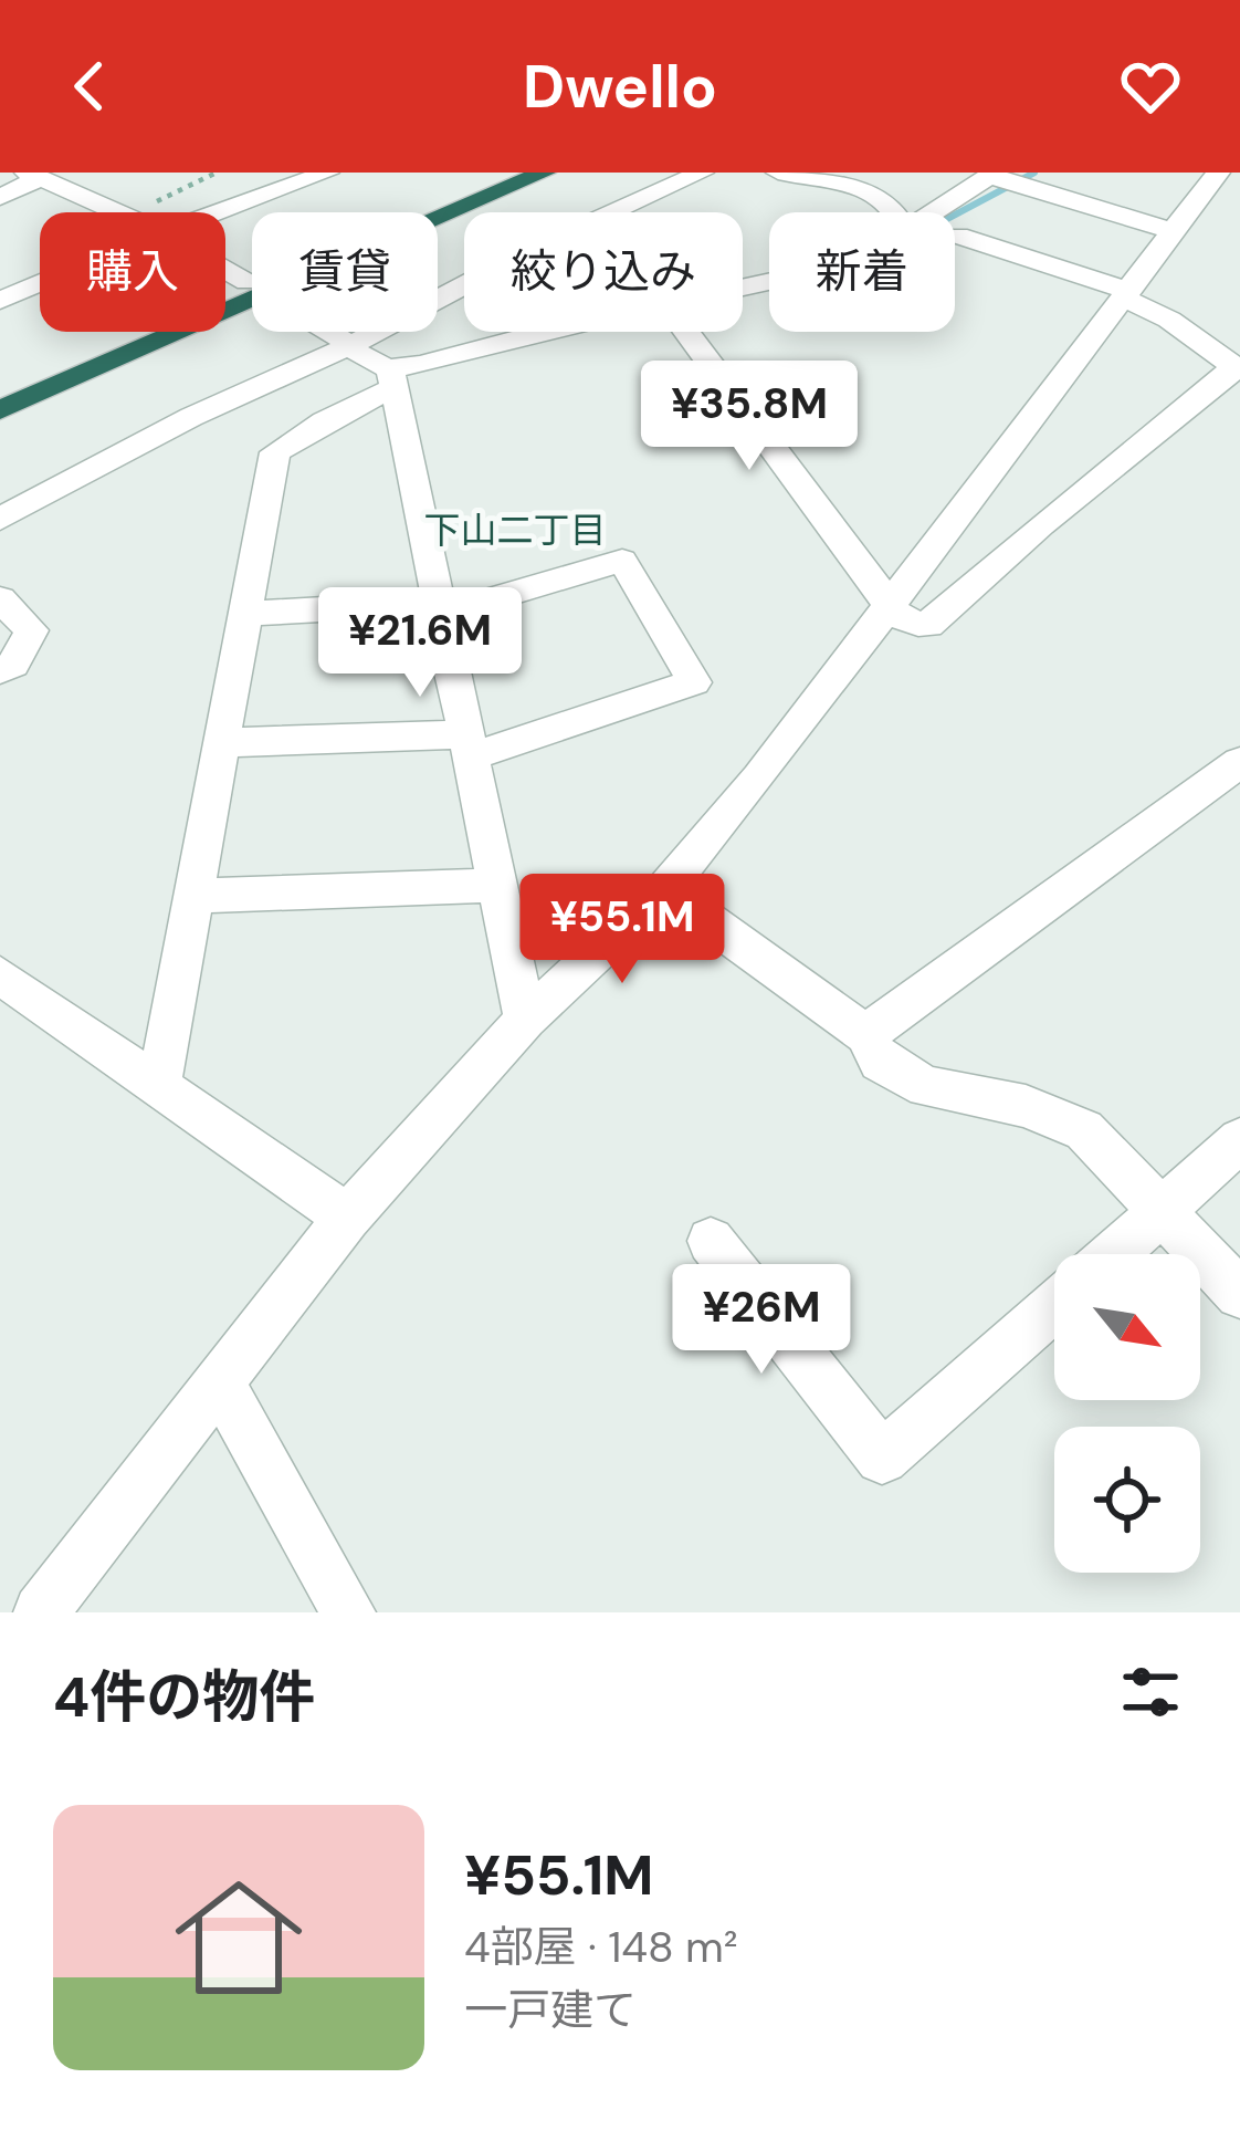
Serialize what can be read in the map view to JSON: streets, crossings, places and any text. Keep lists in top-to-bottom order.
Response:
{
  "districts": ["下山二丁目"],
  "north": "bottom right",
  "page": {
    "header": "Dwello",
    "chip": [
      "購入",
      "賃貸",
      "絞り込み",
      "新着"
    ],
    "price": [
      "¥35.8M",
      "¥21.6M",
      "¥55.1M",
      "¥26M"
    ],
    "heading": "4件の物件",
    "list": [
      {
        "name": "¥55.1M",
        "note": "4部屋 · 148 m² · 一戸建て"
      }
    ]
  }
}
